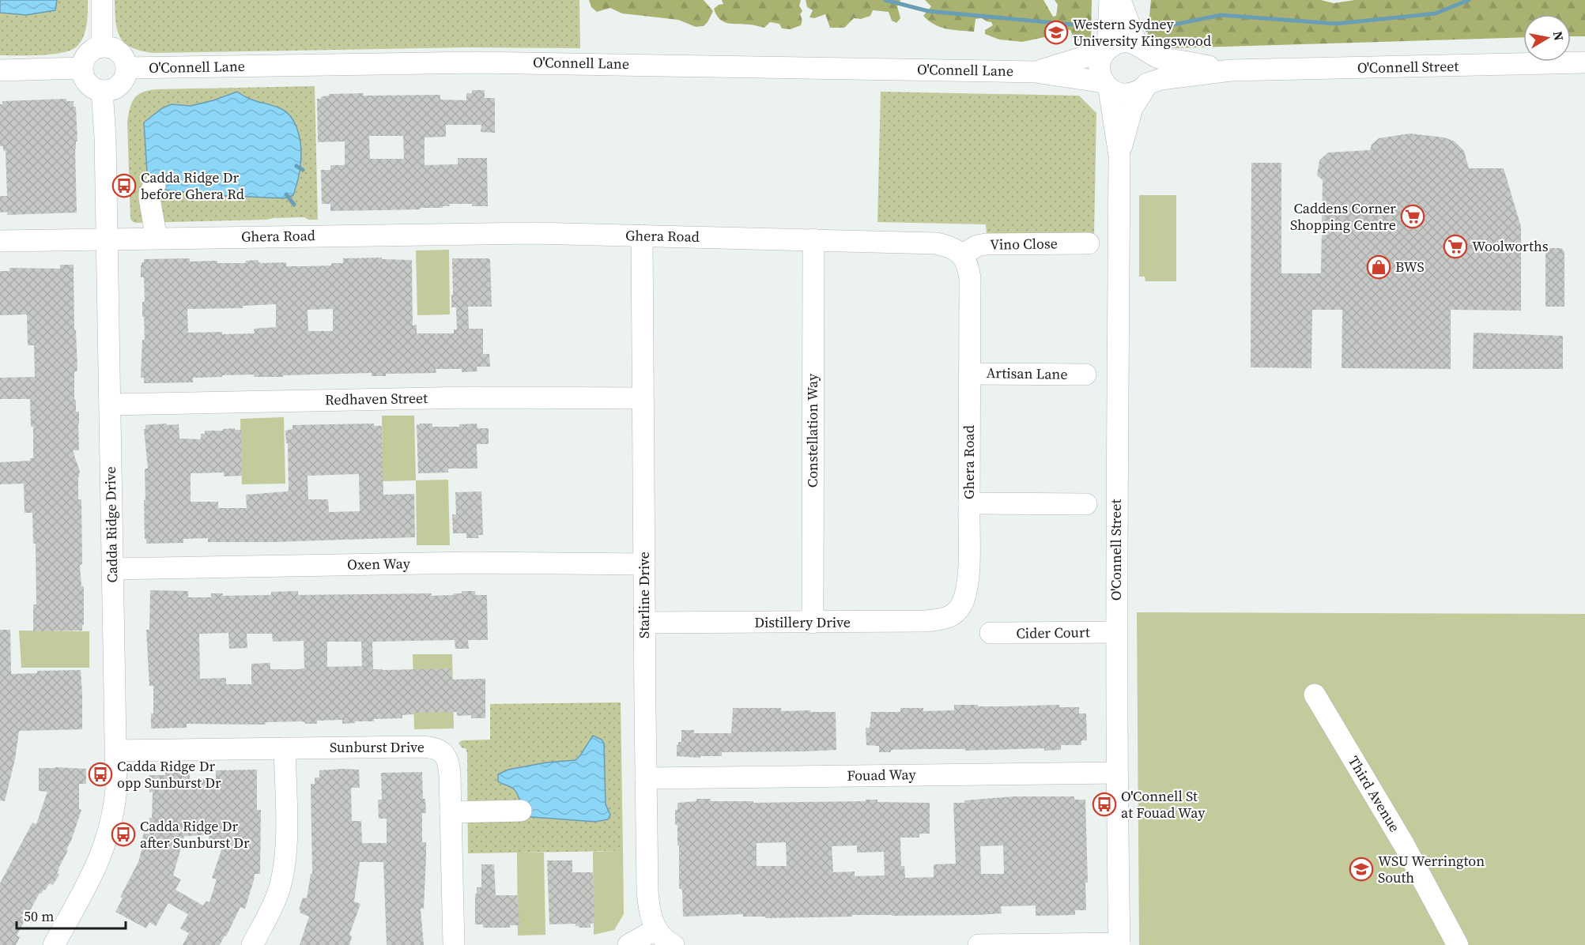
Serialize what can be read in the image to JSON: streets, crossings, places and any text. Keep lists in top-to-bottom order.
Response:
{
  "streets": {
    "street": [
      "O'Connell Lane",
      "O'Connell Street",
      "Ghera Road",
      "Vino Close",
      "Artisan Lane",
      "Redhaven Street",
      "Constellation Way",
      "Cadda Ridge Drive",
      "Oxen Way",
      "Starline Drive",
      "Distillery Drive",
      "Cider Court",
      "Sunburst Drive",
      "Fouad Way",
      "Third Avenue"
    ]
  },
  "crossings": [
    ["O'Connell Lane", "O'Connell Street"],
    ["O'Connell Lane", "Cadda Ridge Drive"],
    ["O'Connell Street", "Cider Court"],
    ["O'Connell Street", "Fouad Way"],
    ["Ghera Road", "Vino Close"],
    ["Ghera Road", "Artisan Lane"],
    ["Ghera Road", "Constellation Way"],
    ["Ghera Road", "Cadda Ridge Drive"],
    ["Ghera Road", "Starline Drive"],
    ["Ghera Road", "Distillery Drive"],
    ["Redhaven Street", "Cadda Ridge Drive"],
    ["Redhaven Street", "Starline Drive"],
    ["Constellation Way", "Distillery Drive"],
    ["Cadda Ridge Drive", "Oxen Way"],
    ["Cadda Ridge Drive", "Sunburst Drive"],
    ["Oxen Way", "Starline Drive"],
    ["Starline Drive", "Distillery Drive"],
    ["Starline Drive", "Fouad Way"]
  ],
  "places": {
    "school or university": ["Western Sydney University Kingswood", "WSU Werrington South"],
    "bus stop": [
      "Cadda Ridge Dr before Ghera Rd",
      "Cadda Ridge Dr opp Sunburst Dr",
      "O'Connell St at Fouad Way",
      "Cadda Ridge Dr after Sunburst Dr"
    ],
    "supermarket": ["Caddens Corner Shopping Centre", "Woolworths"],
    "shop": ["BWS"]
  },
  "scale_bar": "50 m",
  "north": "right"
}
